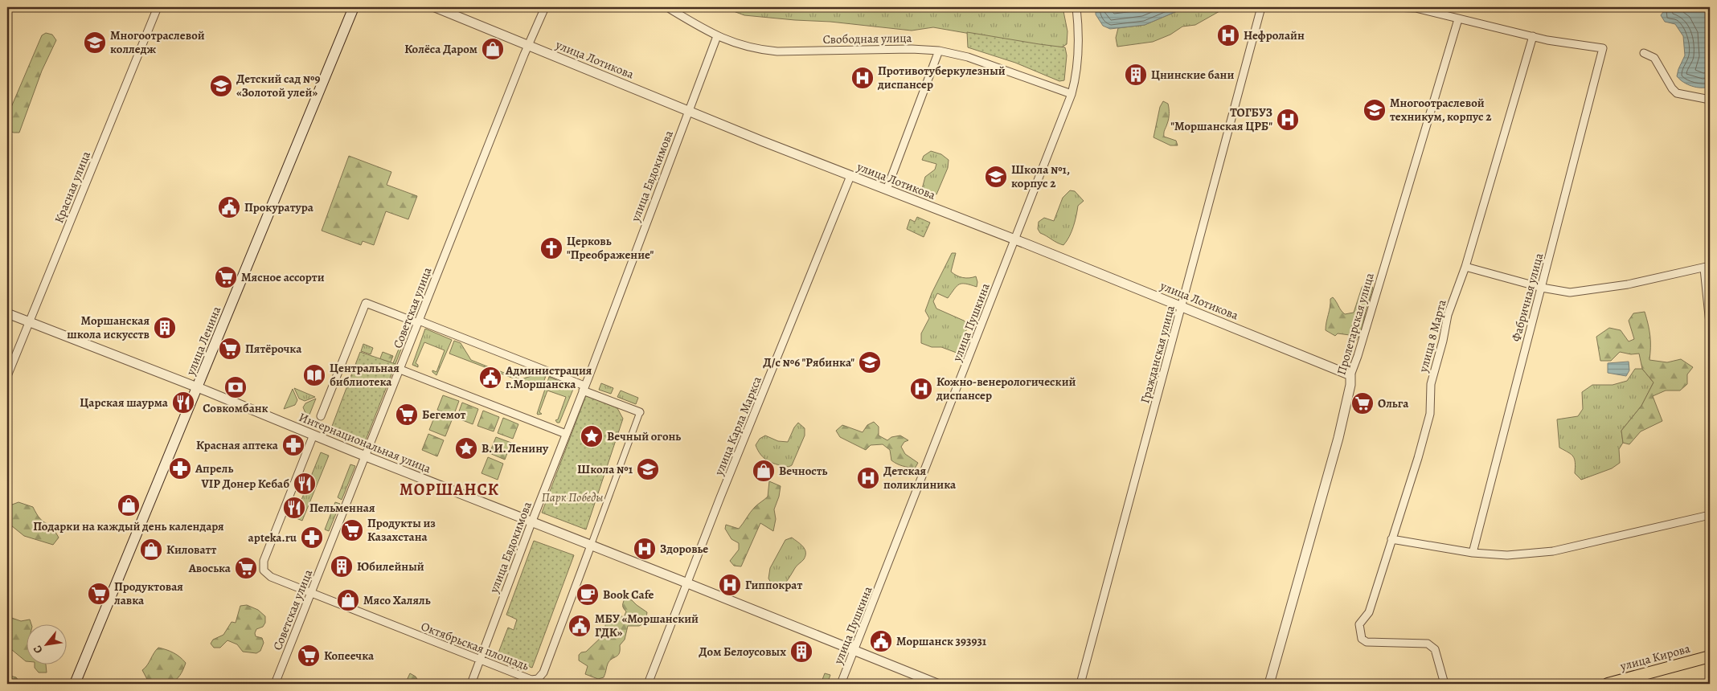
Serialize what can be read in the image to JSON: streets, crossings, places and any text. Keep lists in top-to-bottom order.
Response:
{
  "streets": {
    "main road": ["улица Ленина", "улица Кирова"],
    "street": [
      "Свободная улица",
      "улица Лотикова",
      "улица Евдокимова",
      "Красная улица",
      "Фабричная улица",
      "Советская улица",
      "улица Пушкина",
      "Пролетарская улица",
      "улица 8 Марта",
      "Гражданская улица",
      "улица Карла Маркса",
      "Интернациональная улица",
      "Октябрьская площадь"
    ]
  },
  "crossings": [
    ["Свободная улица", "улица Евдокимова"],
    ["Свободная улица", "улица Пушкина"],
    ["улица Лотикова", "улица Евдокимова"],
    ["улица Лотикова", "Советская улица"],
    ["улица Лотикова", "улица Пушкина"],
    ["улица Лотикова", "Пролетарская улица"],
    ["улица Лотикова", "Гражданская улица"],
    ["улица Лотикова", "улица Карла Маркса"],
    ["улица Евдокимова", "Интернациональная улица"],
    ["улица Евдокимова", "Октябрьская площадь"],
    ["Красная улица", "Интернациональная улица"],
    ["Фабричная улица", "улица 8 Марта"],
    ["Советская улица", "Интернациональная улица"],
    ["Советская улица", "Октябрьская площадь"],
    ["улица Пушкина", "Интернациональная улица"],
    ["улица Ленина", "Интернациональная улица"],
    ["улица Карла Маркса", "Интернациональная улица"],
    ["Интернациональная улица", "Октябрьская площадь"]
  ],
  "districts": ["МОРШАНСК"],
  "parks": ["Парк Победы"],
  "places": {
    "hospital": [
      "Нефролайн",
      "Противотуберкулезный диспансер",
      "ТОГБУЗ \"Моршанская ЦРБ\"",
      "Кожно-венерологический диспансер",
      "Детская поликлиника",
      "Здоровье",
      "Гиппократ"
    ],
    "school or university": [
      "Многоотраслевой колледж",
      "Детский сад №9 «Золотой улей»",
      "Многоотраслевой техникум, корпус 2",
      "Школа №1, корпус 2",
      "Д/с №6 \"Рябинка\"",
      "Школа №1"
    ],
    "shop": [
      "Колёса Даром",
      "Вечность",
      "Подарки на каждый день календаря",
      "Киловатт",
      "Мясо Халяль"
    ],
    "building": [
      "Цнинские бани",
      "Моршанская школа искусств",
      "Юбилейный",
      "Дом Белоусовых"
    ],
    "public building": [
      "Прокуратура",
      "Администрация г.Моршанска",
      "МБУ «Моршанский ГДК»",
      "Моршанск 393931"
    ],
    "church": ["Церковь \"Преображение\""],
    "supermarket": [
      "Мясное ассорти",
      "Пятёрочка",
      "Ольга",
      "Бегемот",
      "Продукты из Казахстана",
      "Авоська",
      "Продуктовая лавка",
      "Копеечка"
    ],
    "library": ["Центральная библиотека"],
    "bank": ["Совкомбанк"],
    "restaurant": ["Царская шаурма", "VIP Донер Кебаб", "Пельменная"],
    "place": ["Вечный огонь", "В. И. Ленину"],
    "pharmacy": ["Красная аптека", "Апрель", "apteka.ru"],
    "cafe": ["Book Cafe"]
  },
  "north": "bottom left"
}
